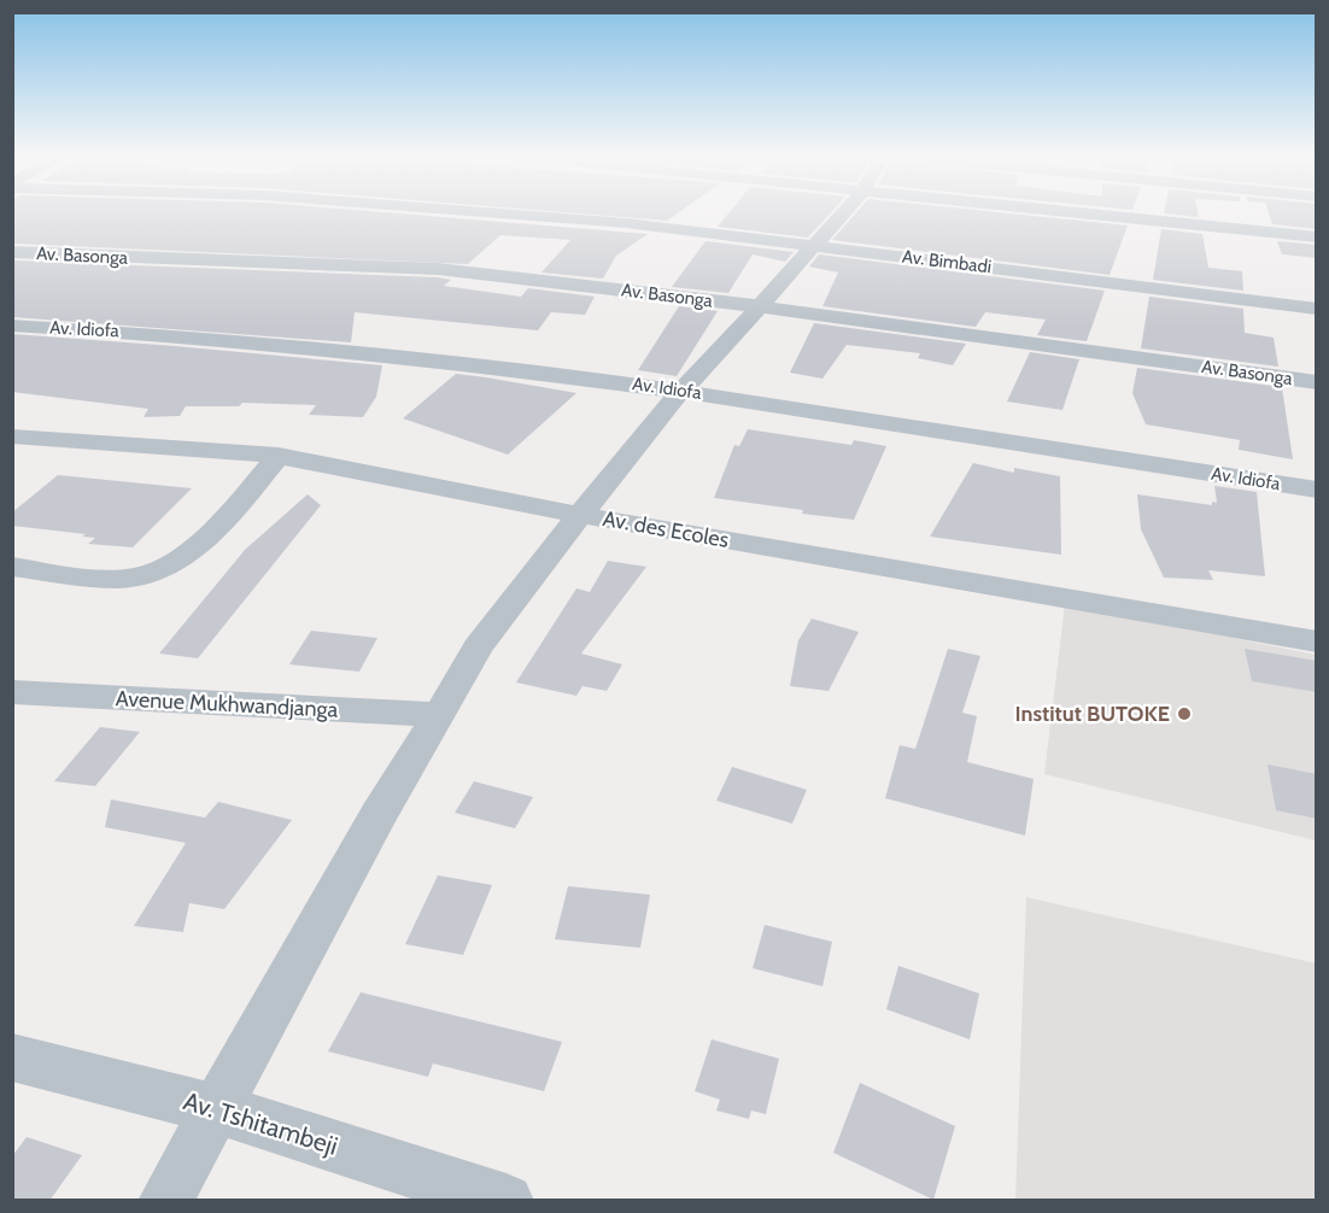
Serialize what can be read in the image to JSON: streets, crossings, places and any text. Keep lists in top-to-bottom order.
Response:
{
  "streets": {
    "street": [
      "Av. Basonga",
      "Av. Bimbadi",
      "Av. Idiofa",
      "Av. des Ecoles",
      "Avenue Mukhwandjanga",
      "Av. Tshitambeji"
    ]
  },
  "places": ["Institut BUTOKE"]
}
